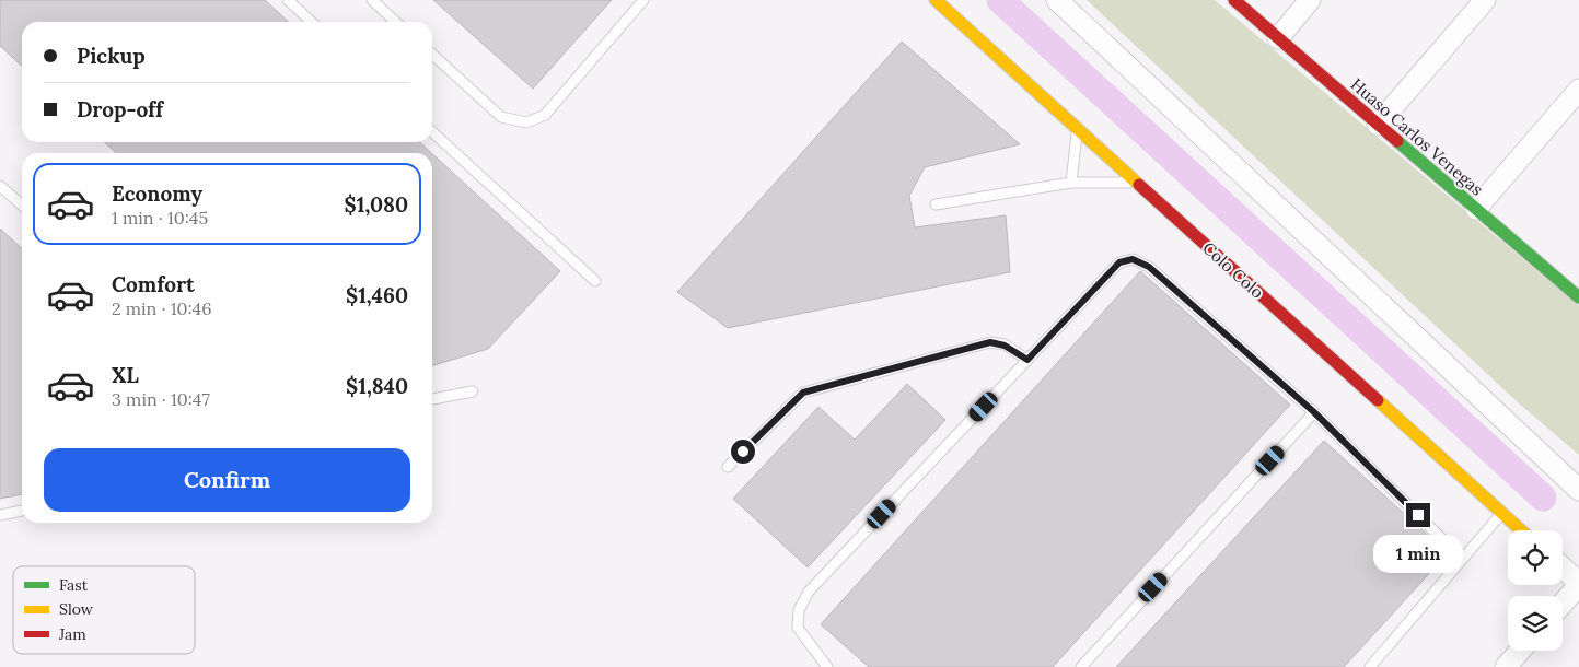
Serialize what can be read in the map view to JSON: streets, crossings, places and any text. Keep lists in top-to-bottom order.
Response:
{
  "streets": {
    "street": ["Huaso Carlos Venegas", "Colo Colo"]
  },
  "legend": ["Fast", "Slow", "Jam"],
  "page": {
    "banner": ["Pickup", "Drop-off"],
    "list": [
      {
        "name": "Economy",
        "note": "1 min · 10:45",
        "value": "$1,080"
      },
      {
        "name": "Comfort",
        "note": "2 min · 10:46",
        "value": "$1,460"
      },
      {
        "name": "XL",
        "note": "3 min · 10:47",
        "value": "$1,840"
      }
    ],
    "buttons": "Confirm",
    "bubble": "1 min"
  }
}
